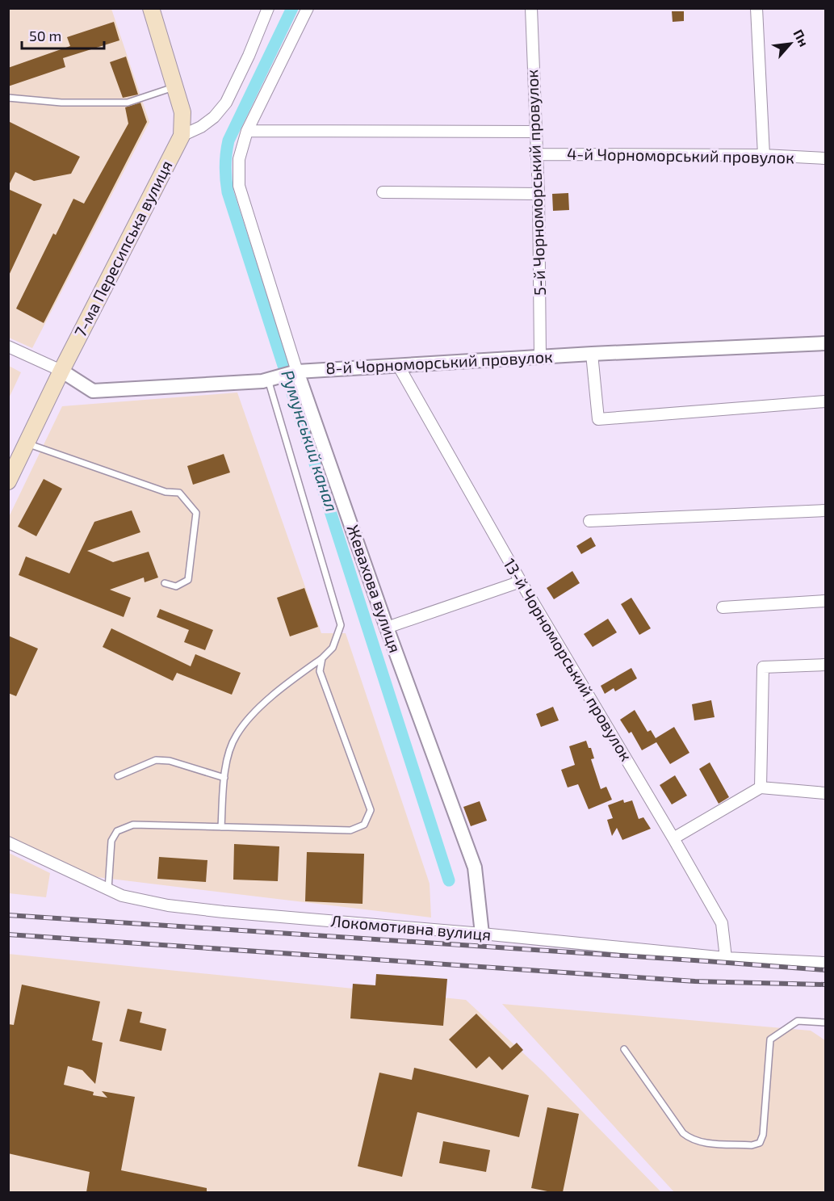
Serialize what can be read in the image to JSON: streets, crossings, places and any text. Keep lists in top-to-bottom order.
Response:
{
  "streets": {
    "main road": ["7-ма Пересипська вулиця"],
    "street": [
      "4-й Чорноморський провулок",
      "5-й Чорноморський провулок",
      "8-й Чорноморський провулок",
      "Жевахова вулиця",
      "13-й Чорноморський провулок",
      "Локомотивна вулиця"
    ]
  },
  "crossings": [
    ["4-й Чорноморський провулок", "5-й Чорноморський провулок"],
    ["5-й Чорноморський провулок", "8-й Чорноморський провулок"],
    ["7-ма Пересипська вулиця", "8-й Чорноморський провулок"],
    ["8-й Чорноморський провулок", "Жевахова вулиця"],
    ["8-й Чорноморський провулок", "13-й Чорноморський провулок"],
    ["Жевахова вулиця", "Локомотивна вулиця"],
    ["13-й Чорноморський провулок", "Локомотивна вулиця"]
  ],
  "water": ["Румунський канал"],
  "scale_bar": "50 m",
  "north": "top right"
}
